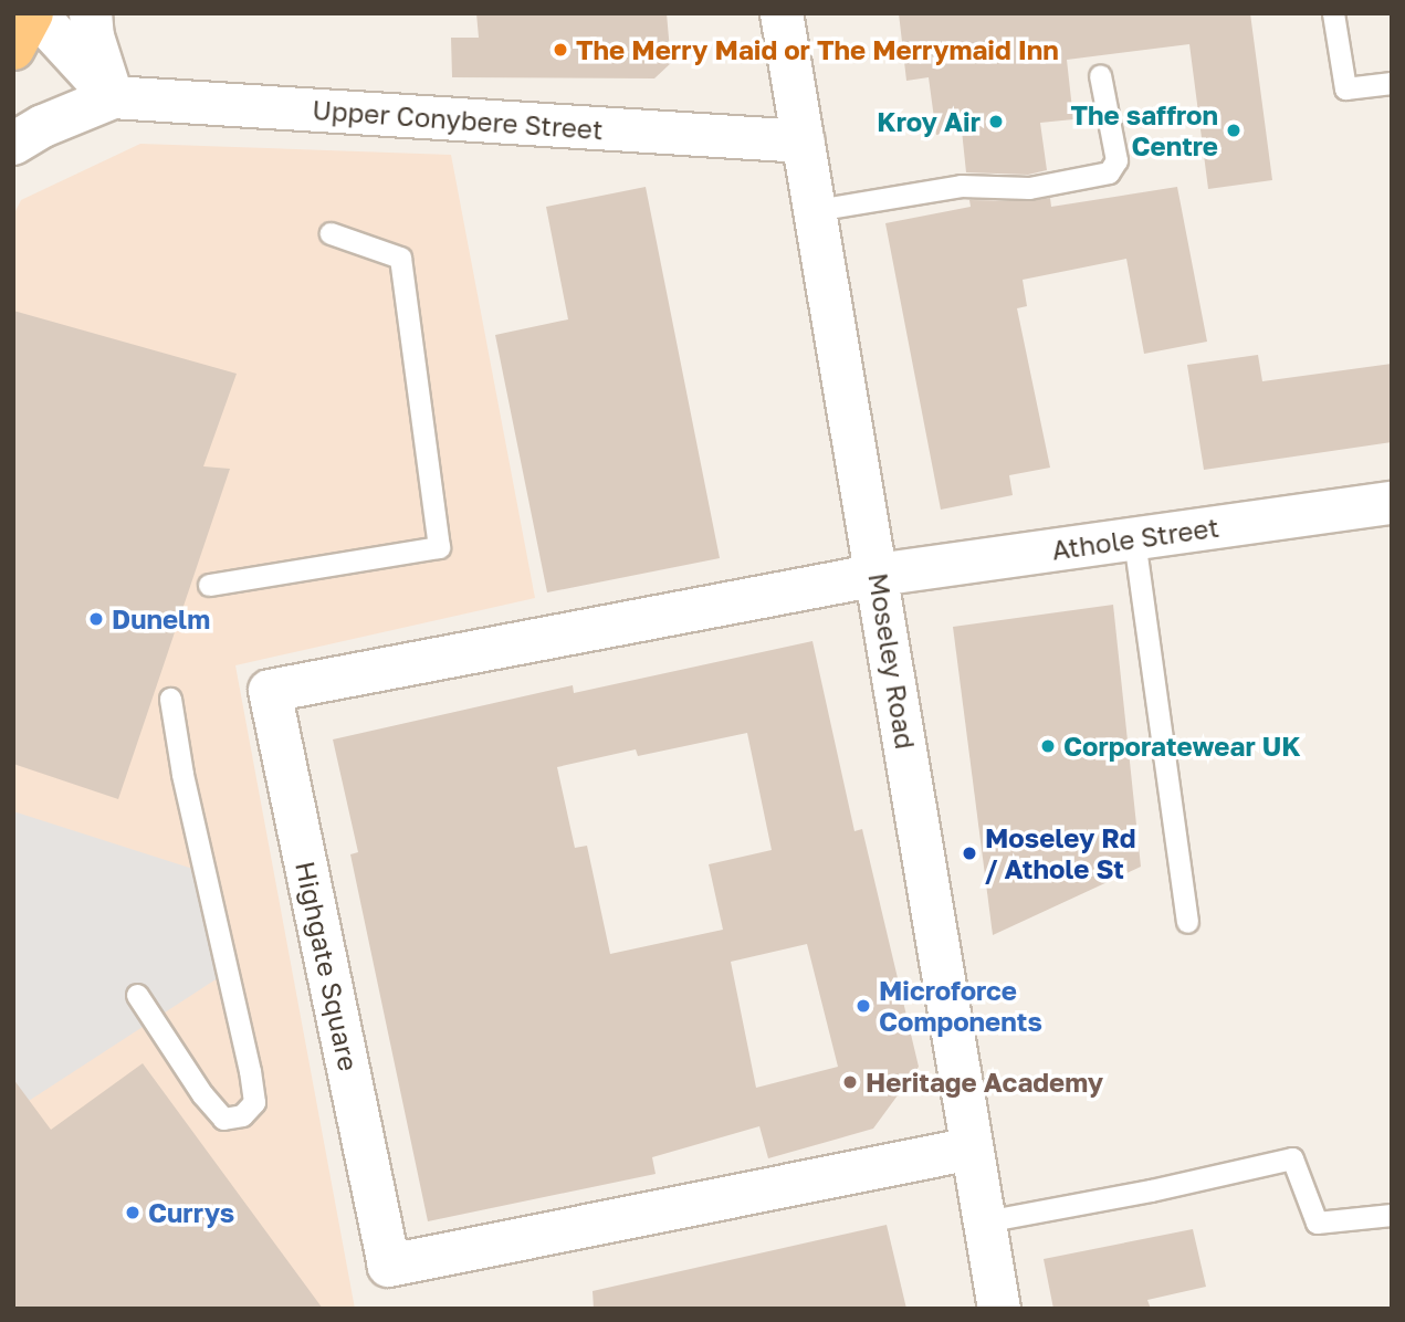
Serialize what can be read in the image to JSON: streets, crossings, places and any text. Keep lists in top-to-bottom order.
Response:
{
  "streets": {
    "street": [
      "Upper Conybere Street",
      "Athole Street",
      "Moseley Road",
      "Highgate Square"
    ]
  },
  "crossings": [
    ["Upper Conybere Street", "Moseley Road"],
    ["Athole Street", "Moseley Road"],
    ["Athole Street", "Highgate Square"],
    ["Moseley Road", "Highgate Square"]
  ],
  "places": [
    "The Merry Maid or The Merrymaid Inn",
    "Kroy Air",
    "The saffron Centre",
    "Dunelm",
    "Corporatewear UK",
    "Moseley Rd / Athole St",
    "Microforce Components",
    "Heritage Academy",
    "Currys"
  ]
}
